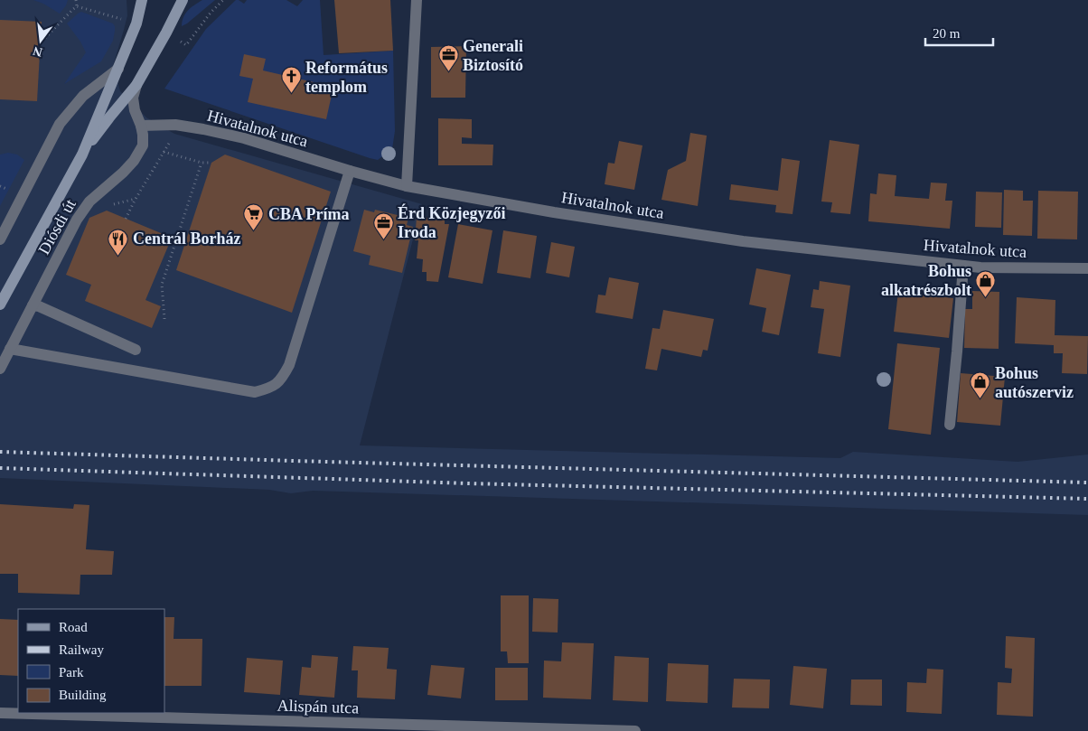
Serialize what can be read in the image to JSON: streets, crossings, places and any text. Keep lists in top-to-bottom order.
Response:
{
  "streets": {
    "main road": ["Diósdi út"],
    "street": ["Hivatalnok utca", "Alispán utca"]
  },
  "crossings": [
    ["Hivatalnok utca", "Diósdi út"]
  ],
  "places": {
    "office": ["Generali Biztosító", "Érd Közjegyzői Iroda"],
    "church": ["Református templom"],
    "supermarket": ["CBA Príma"],
    "restaurant": ["Centrál Borház"],
    "shop": ["Bohus alkatrészbolt", "Bohus autószerviz"]
  },
  "legend": [
    "Road",
    "Railway",
    "Park",
    "Building"
  ],
  "scale_bar": "20 m",
  "north": "bottom"
}
